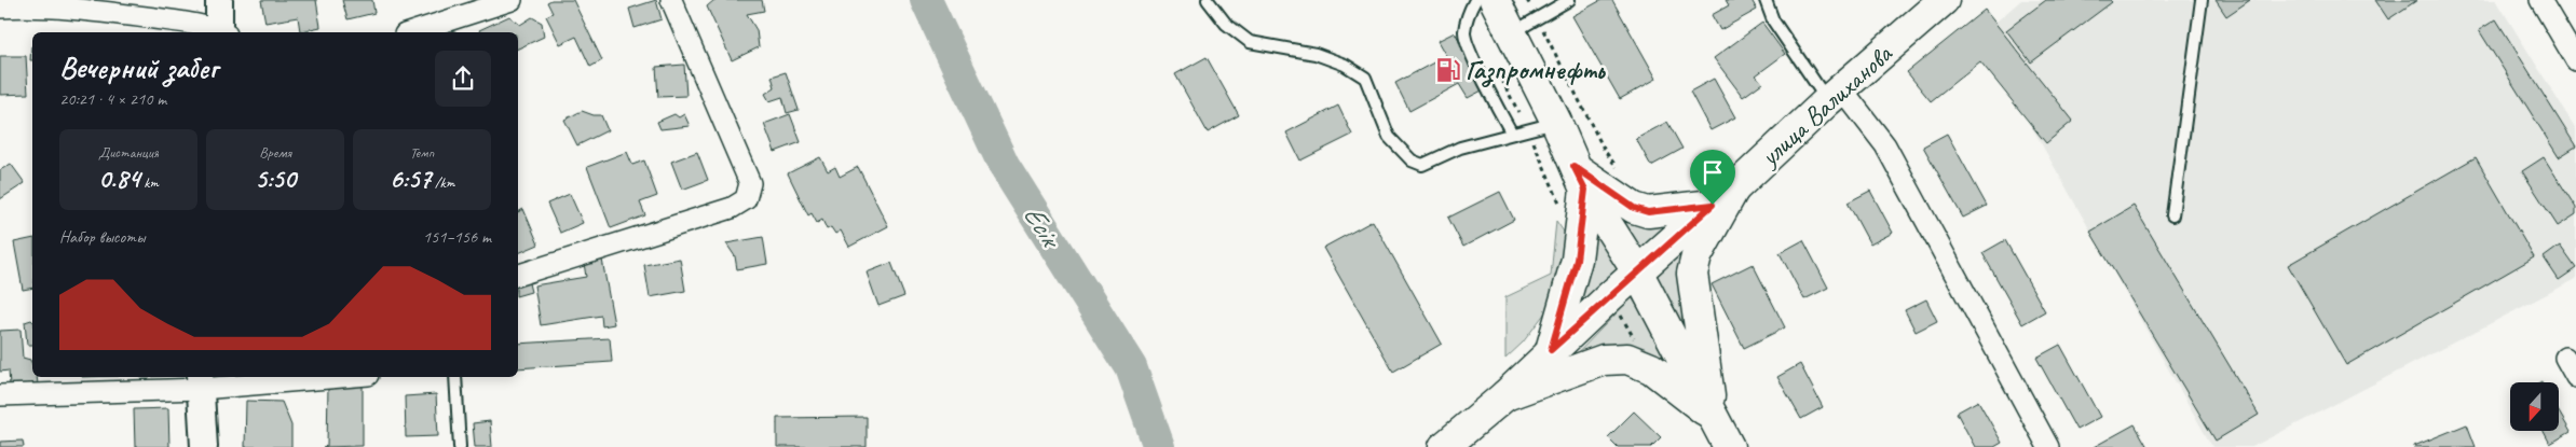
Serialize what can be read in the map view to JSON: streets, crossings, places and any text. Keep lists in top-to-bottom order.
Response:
{
  "streets": {
    "main road": ["улица Валиханова"]
  },
  "water": ["Есік"],
  "places": {
    "fuel station": ["Газпромнефть"]
  },
  "north": "bottom",
  "page": {
    "heading": ["Вечерний забег", "20:21 · 4 × 210 m"],
    "stats": [
      ["Дистанция", "0.84 km"],
      ["Время", "5:50"],
      ["Темп", "6:57 /km"]
    ],
    "chart": ["Набор высоты", "151–156 m"]
  }
}
